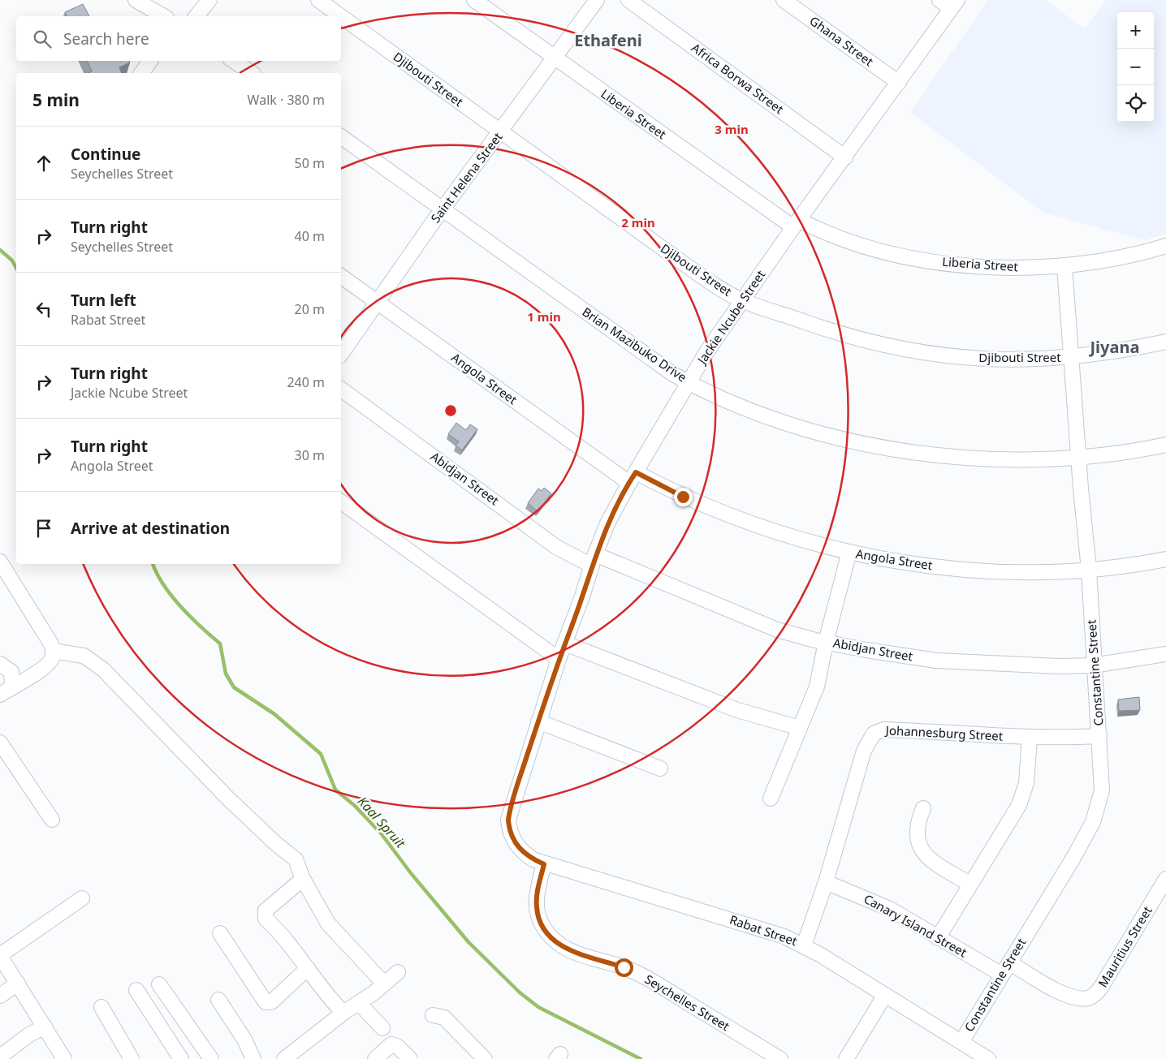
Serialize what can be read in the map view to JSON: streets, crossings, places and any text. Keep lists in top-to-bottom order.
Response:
{
  "streets": {
    "street": [
      "Ghana Street",
      "Africa Borwa Street",
      "Djibouti Street",
      "Liberia Street",
      "Saint Helena Street",
      "Jackie Ncube Street",
      "Brian Mazibuko Drive",
      "Angola Street",
      "Abidjan Street",
      "Constantine Street",
      "Johannesburg Street",
      "Canary Island Street",
      "Rabat Street",
      "Mauritius Street",
      "Seychelles Street"
    ]
  },
  "crossings": [
    ["Ghana Street", "Jackie Ncube Street"],
    ["Africa Borwa Street", "Jackie Ncube Street"],
    ["Djibouti Street", "Saint Helena Street"],
    ["Djibouti Street", "Jackie Ncube Street"],
    ["Djibouti Street", "Constantine Street"],
    ["Liberia Street", "Saint Helena Street"],
    ["Liberia Street", "Jackie Ncube Street"],
    ["Liberia Street", "Constantine Street"],
    ["Saint Helena Street", "Brian Mazibuko Drive"],
    ["Saint Helena Street", "Angola Street"],
    ["Jackie Ncube Street", "Brian Mazibuko Drive"],
    ["Jackie Ncube Street", "Angola Street"],
    ["Jackie Ncube Street", "Abidjan Street"],
    ["Jackie Ncube Street", "Rabat Street"],
    ["Brian Mazibuko Drive", "Constantine Street"],
    ["Angola Street", "Constantine Street"],
    ["Abidjan Street", "Constantine Street"],
    ["Constantine Street", "Johannesburg Street"],
    ["Constantine Street", "Canary Island Street"],
    ["Constantine Street", "Rabat Street"],
    ["Constantine Street", "Mauritius Street"],
    ["Johannesburg Street", "Canary Island Street"],
    ["Johannesburg Street", "Rabat Street"],
    ["Rabat Street", "Seychelles Street"]
  ],
  "districts": ["Ethafeni", "Jiyana"],
  "water": ["Kaal Spruit"],
  "page": {
    "map_buttons": ["+", "−"],
    "search": "Search here",
    "heading": ["5 min", "Walk · 380 m"],
    "list": [
      ["Continue", "Seychelles Street", "50 m"],
      ["Turn right", "Seychelles Street", "40 m"],
      ["Turn left", "Rabat Street", "20 m"],
      ["Turn right", "Jackie Ncube Street", "240 m"],
      ["Turn right", "Angola Street", "30 m"],
      "Arrive at destination"
    ]
  },
  "rings": ["3 min", "2 min", "1 min"]
}
